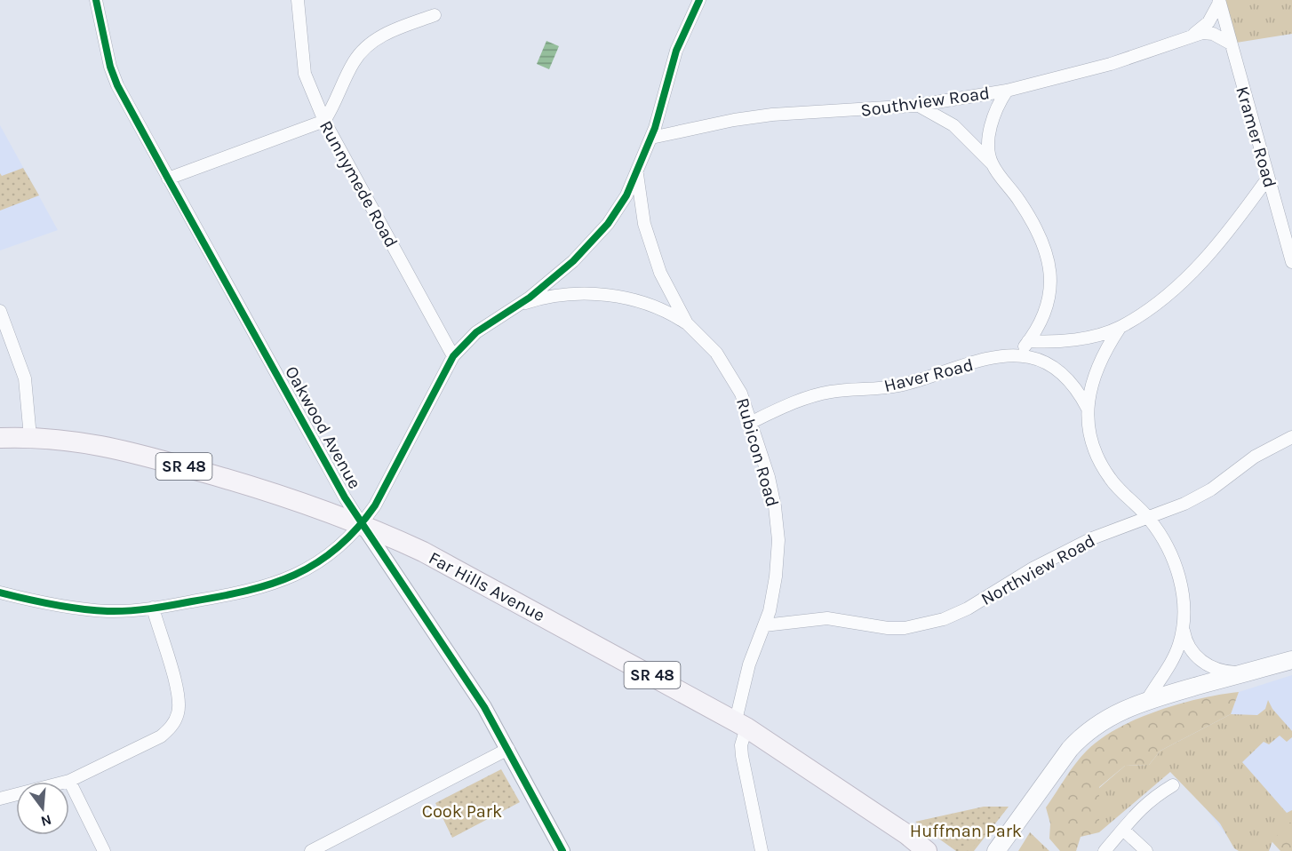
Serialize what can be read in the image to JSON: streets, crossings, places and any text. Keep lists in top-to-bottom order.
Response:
{
  "streets": {
    "main road": ["SR 48", "Far Hills Avenue"],
    "street": [
      "Southview Road",
      "Kramer Road",
      "Runnymede Road",
      "Haver Road",
      "Oakwood Avenue",
      "Rubicon Road",
      "Northview Road"
    ]
  },
  "crossings": [
    ["Southview Road", "Kramer Road"],
    ["Haver Road", "Rubicon Road"],
    ["Oakwood Avenue", "Far Hills Avenue"],
    ["Rubicon Road", "Northview Road"],
    ["Rubicon Road", "Far Hills Avenue"]
  ],
  "parks": ["Cook Park", "Huffman Park"],
  "north": "bottom"
}
